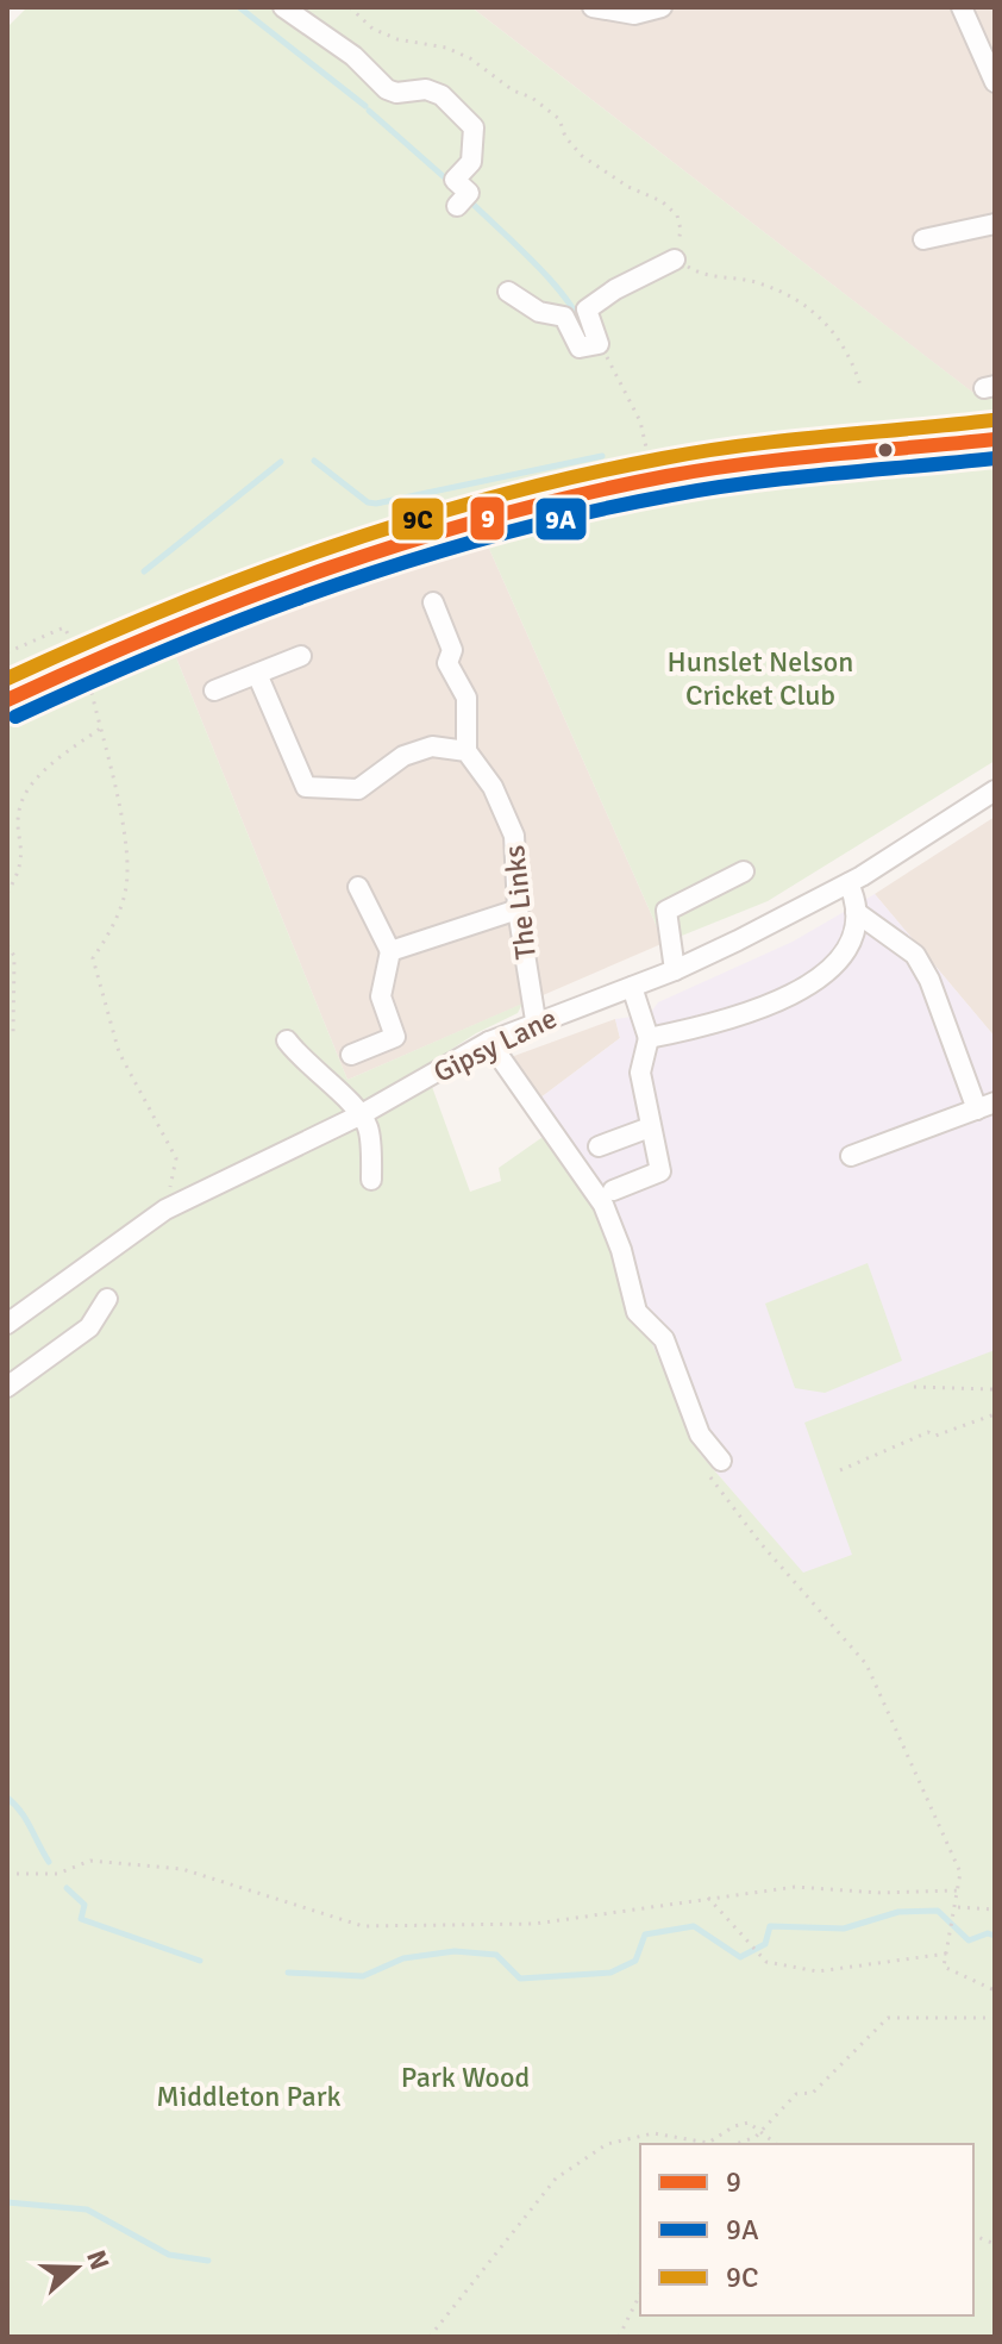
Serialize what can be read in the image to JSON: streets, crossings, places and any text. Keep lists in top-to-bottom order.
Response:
{
  "streets": {
    "street": ["The Links", "Gipsy Lane"]
  },
  "crossings": [
    ["The Links", "Gipsy Lane"]
  ],
  "parks": ["Hunslet Nelson Cricket Club", "Park Wood", "Middleton Park"],
  "lines": ["transit line 9C", "transit line 9", "transit line 9A"],
  "legend": ["9", "9A", "9C"],
  "north": "right"
}
